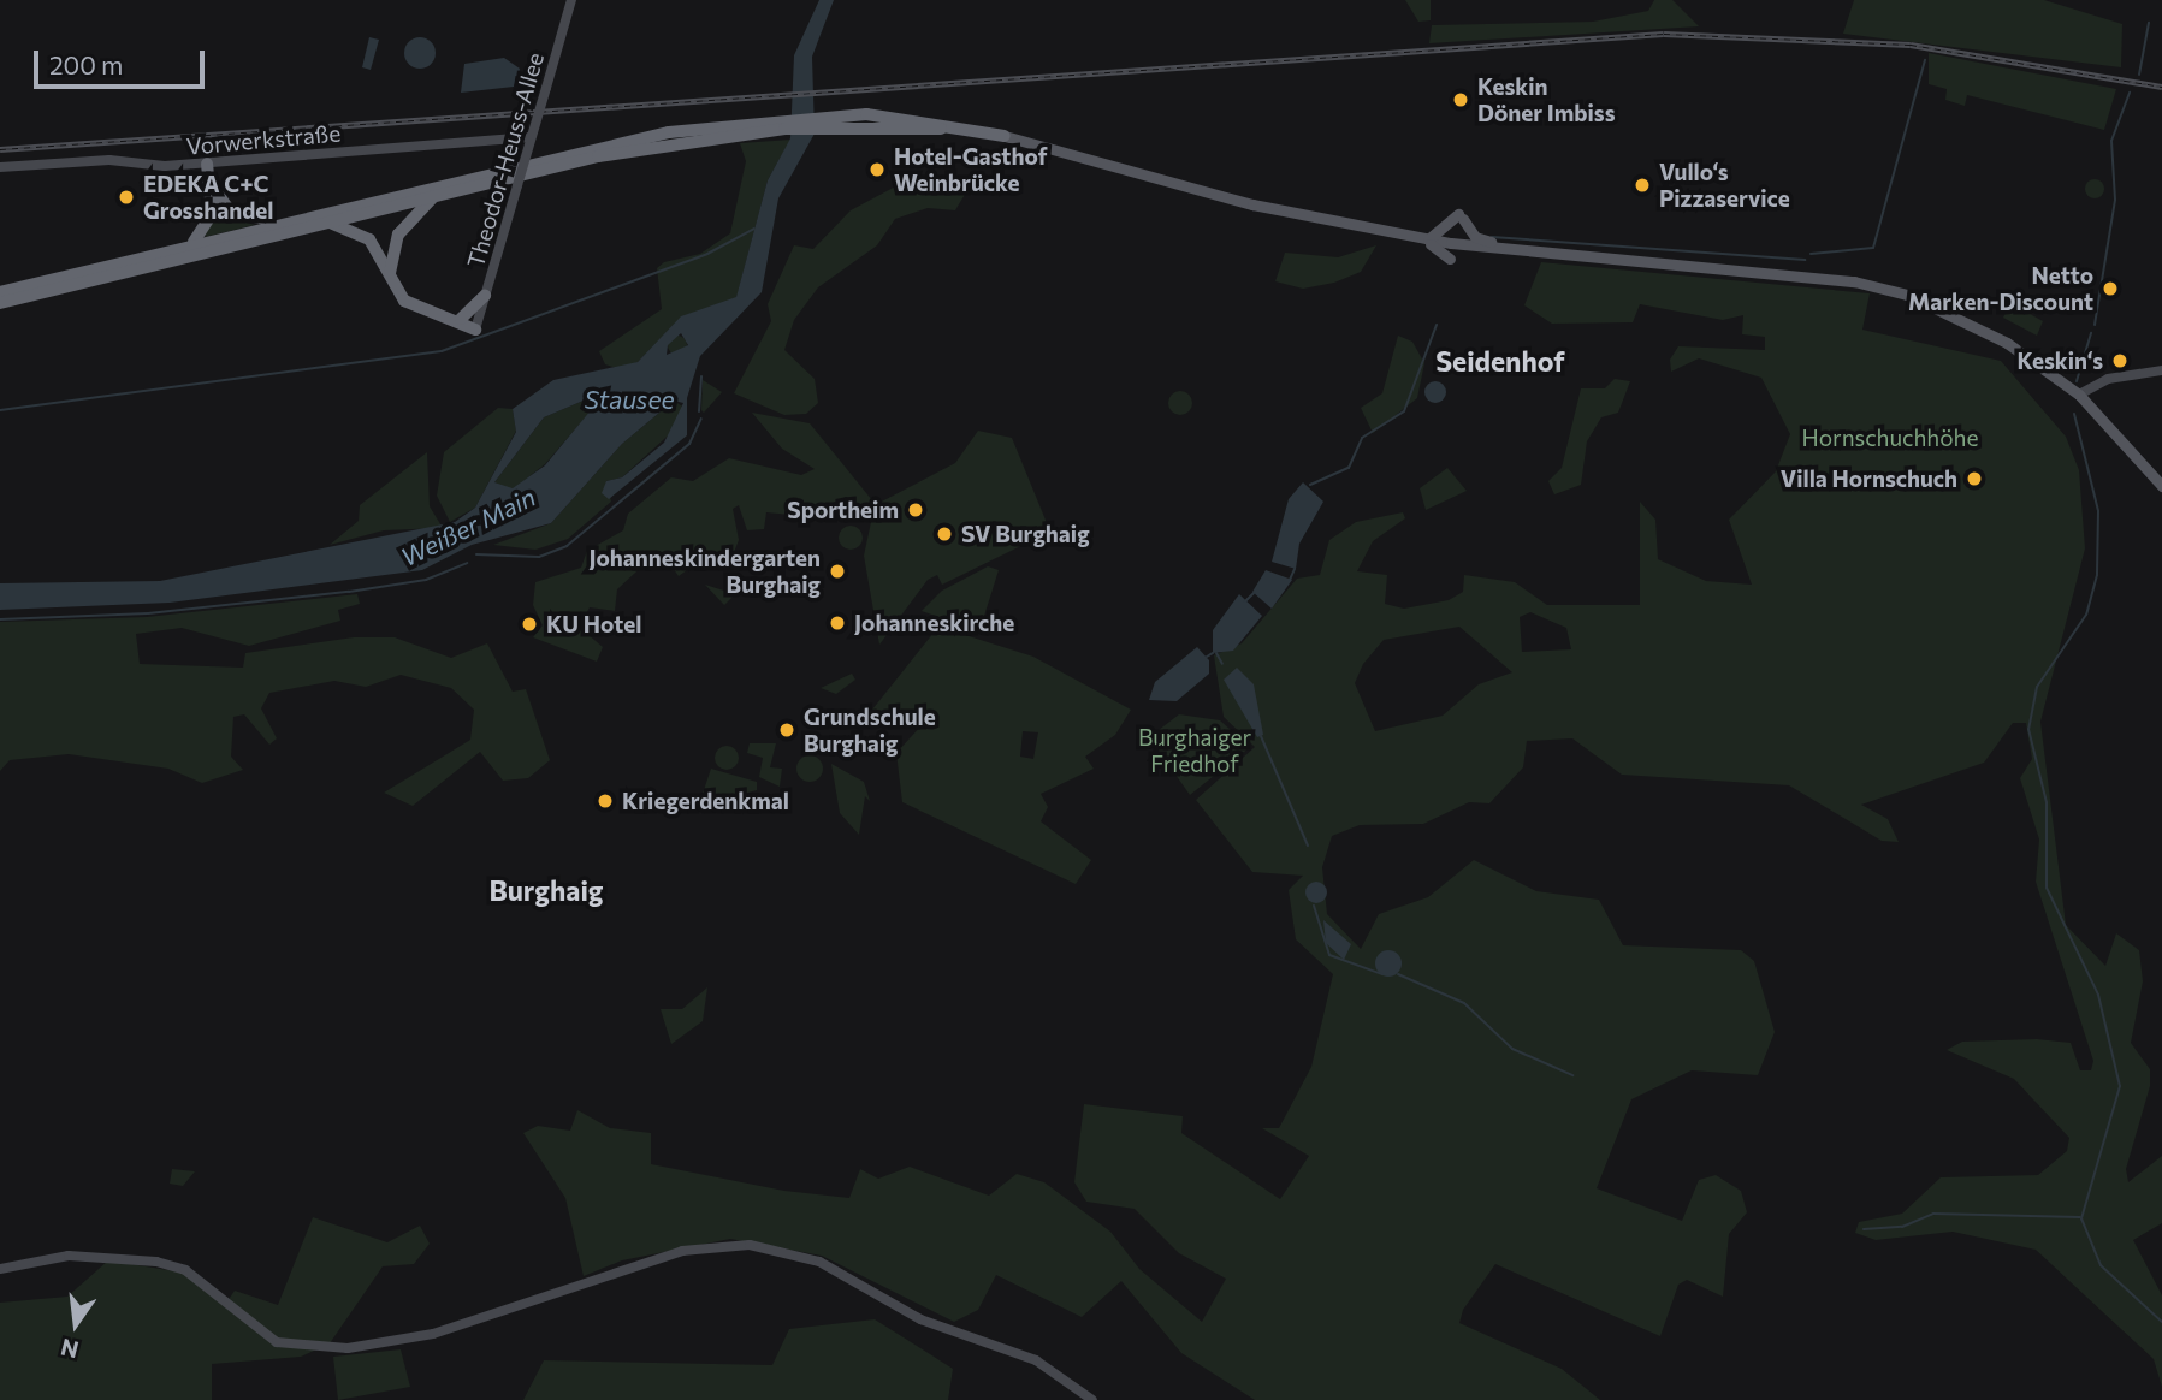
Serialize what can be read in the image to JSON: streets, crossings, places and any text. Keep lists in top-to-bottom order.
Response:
{
  "streets": {
    "street": ["Vorwerkstraße", "Theodor-Heuss-Allee"]
  },
  "crossings": [
    ["Vorwerkstraße", "Theodor-Heuss-Allee"]
  ],
  "districts": ["Seidenhof", "Burghaig"],
  "water": ["Stausee", "Weißer Main"],
  "parks": ["Hornschuchhöhe", "Burghaiger Friedhof"],
  "places": [
    "Keskin Döner Imbiss",
    "Hotel-Gasthof Weinbrücke",
    "Vullo‘s Pizzaservice",
    "EDEKA C+C Grosshandel",
    "Netto Marken-Discount",
    "Keskin‘s",
    "Villa Hornschuch",
    "Sportheim",
    "SV Burghaig",
    "Johanneskindergarten Burghaig",
    "Johanneskirche",
    "KU Hotel",
    "Grundschule Burghaig",
    "Kriegerdenkmal"
  ],
  "scale_bar": "200 m",
  "north": "bottom"
}
